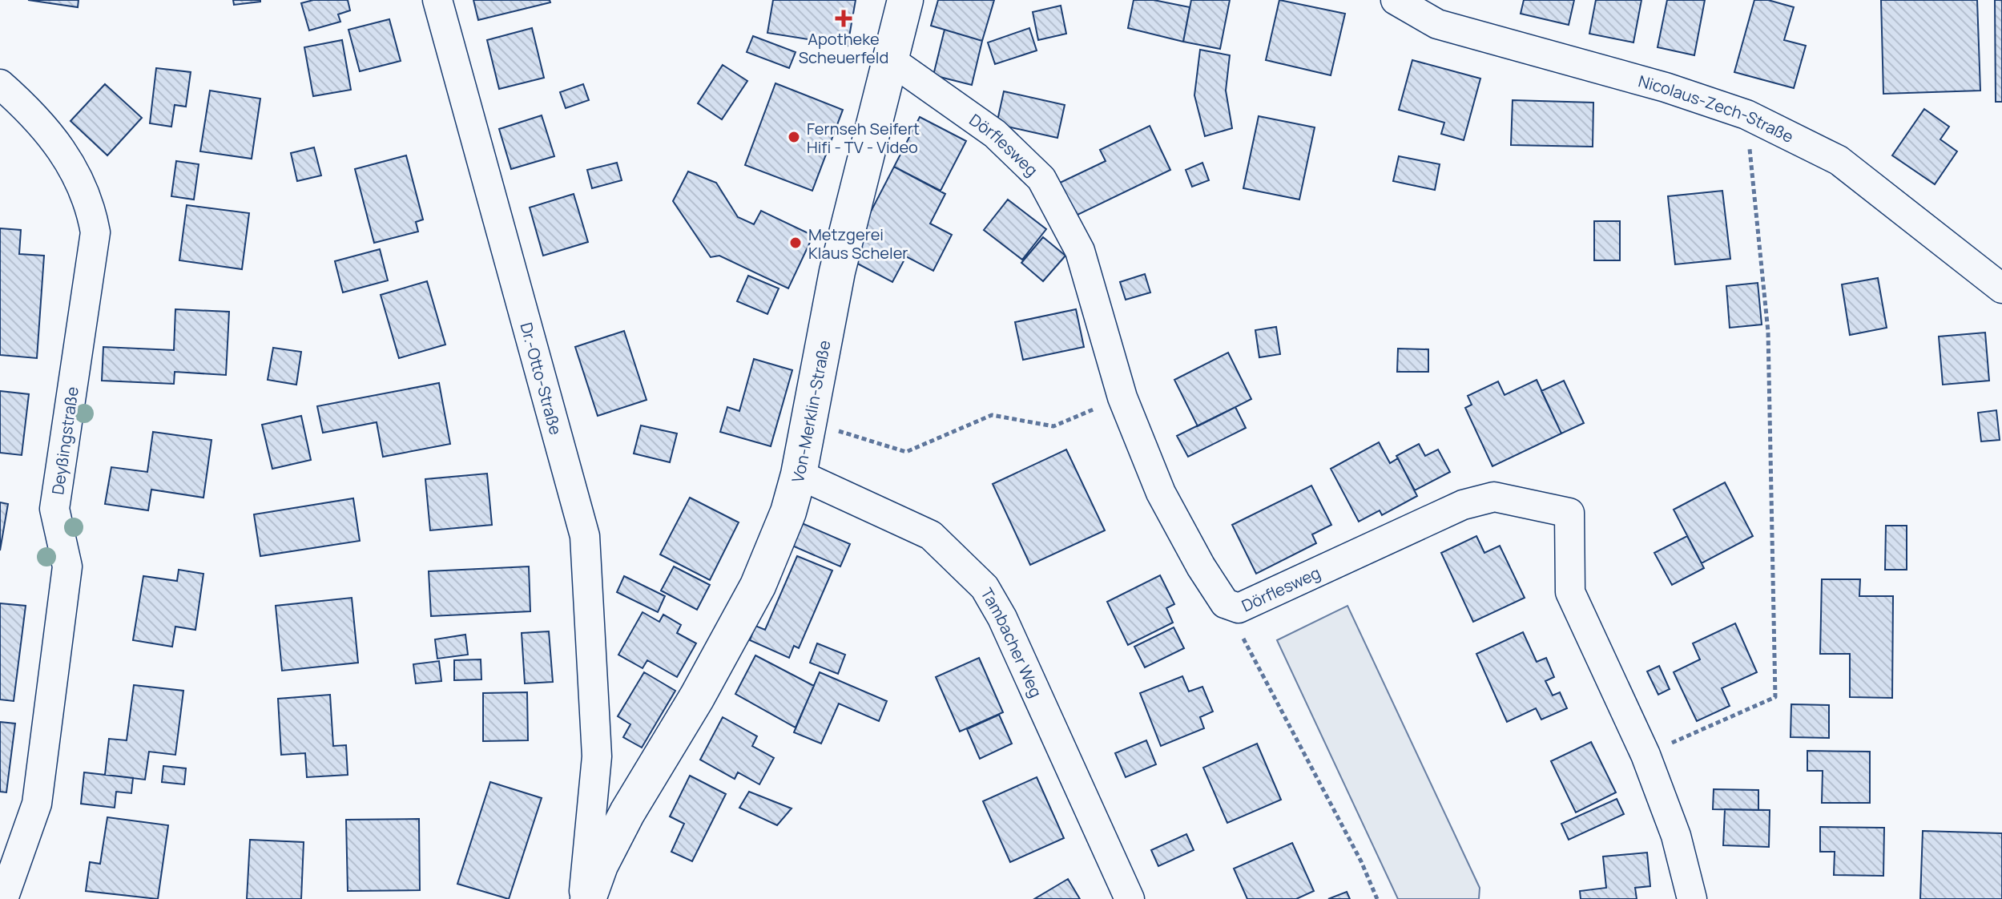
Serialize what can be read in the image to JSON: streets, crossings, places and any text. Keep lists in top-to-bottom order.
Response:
{
  "streets": {
    "street": [
      "Nicolaus-Zech-Straße",
      "Dörflesweg",
      "Dr.-Otto-Straße",
      "Von-Merklin-Straße",
      "Deyßingstraße",
      "Tambacher Weg"
    ]
  },
  "crossings": [
    ["Dörflesweg", "Von-Merklin-Straße"],
    ["Dr.-Otto-Straße", "Von-Merklin-Straße"],
    ["Von-Merklin-Straße", "Tambacher Weg"]
  ],
  "places": {
    "health": ["Apotheke Scheuerfeld"],
    "other": ["Fernseh Seifert Hifi - TV - Video", "Metzgerei Klaus Scheler"]
  }
}
